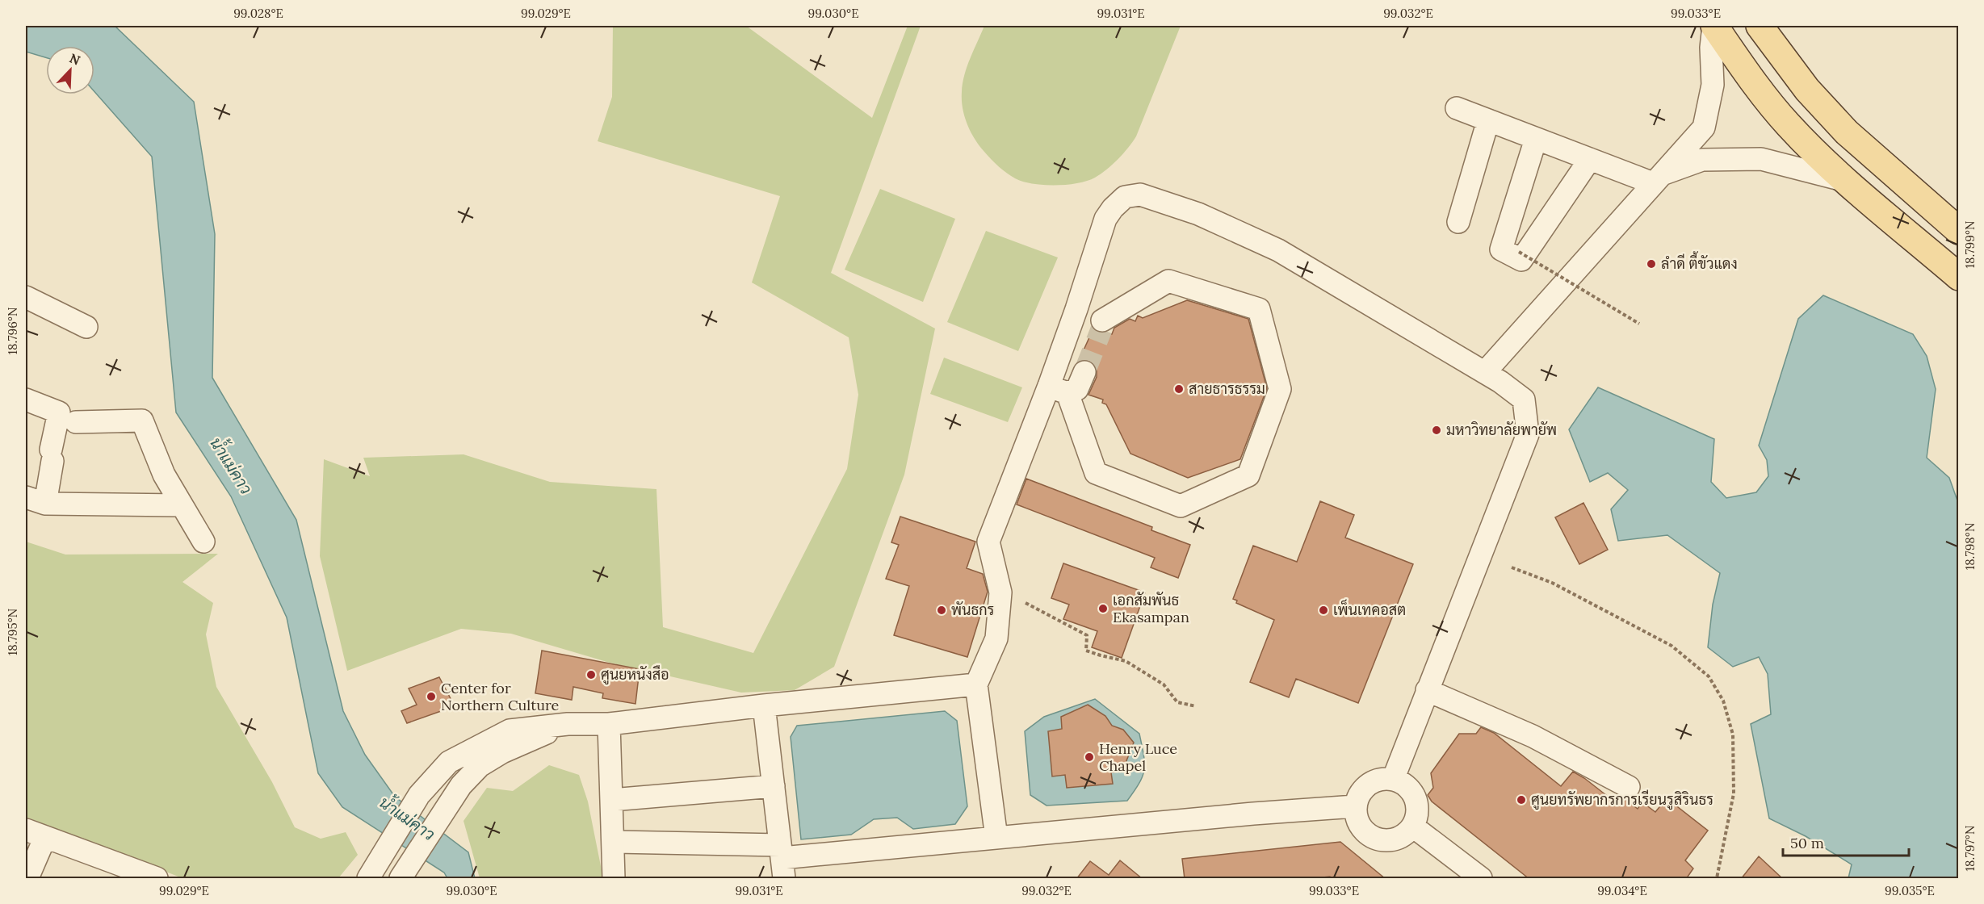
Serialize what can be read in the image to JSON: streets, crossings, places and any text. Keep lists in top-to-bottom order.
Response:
{
  "water": ["น้ำแม่คาว"],
  "places": [
    "ลำดี ตี้ขัวแดง",
    "สายธารธรรม",
    "มหาวิทยาลัยพายัพ",
    "เอกสัมพันธ Ekasampan",
    "พันธกร",
    "เพ็นเทคอสต",
    "ศูนยหนังสือ",
    "Center for Northern Culture",
    "Henry Luce Chapel",
    "ศูนยทรัพยากรการเรียนรูสิรินธร"
  ],
  "scale_bar": "50 m",
  "north": "top right",
  "coordinates": [
    "99.028°E",
    "99.029°E",
    "99.030°E",
    "99.031°E",
    "99.032°E",
    "99.033°E",
    "18.799°N",
    "18.796°N",
    "18.798°N",
    "18.795°N",
    "18.797°N",
    "99.034°E",
    "99.035°E"
  ]
}
